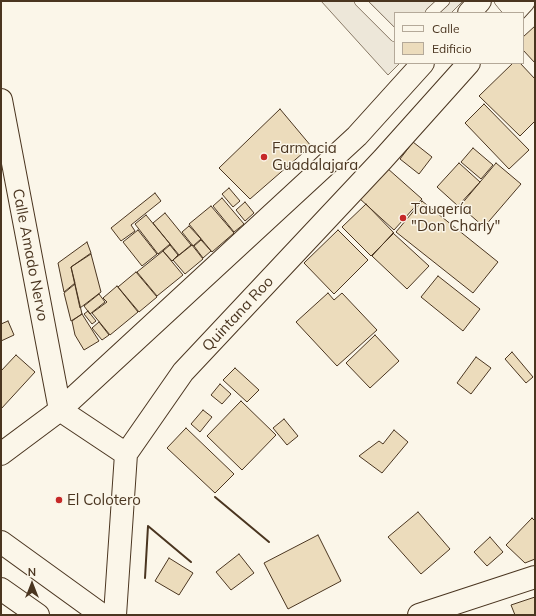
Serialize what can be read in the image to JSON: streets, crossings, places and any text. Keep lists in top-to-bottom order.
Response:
{
  "streets": {
    "street": ["Calle Amado Nervo", "Quintana Roo"]
  },
  "places": ["Farmacia Guadalajara", "Tauqería \"Don Charly\"", "El Colotero"],
  "legend": ["Calle", "Edificio"],
  "north": "top"
}
